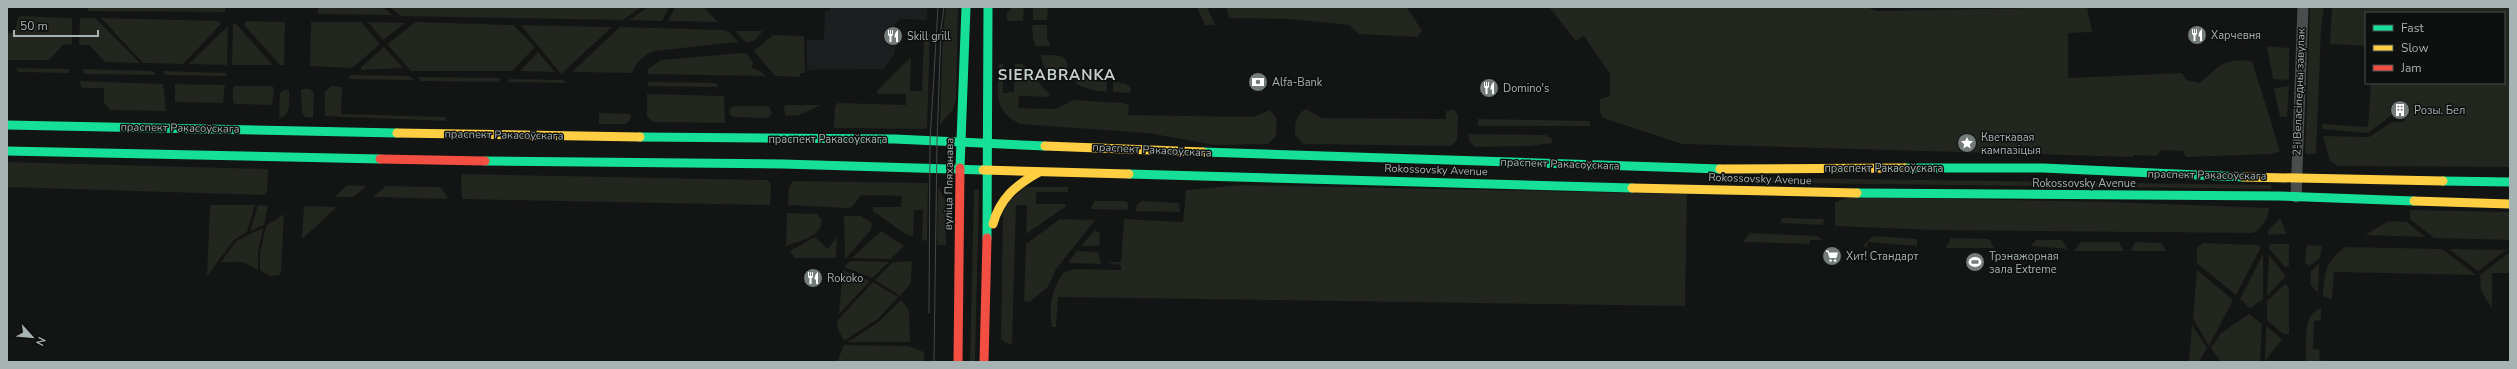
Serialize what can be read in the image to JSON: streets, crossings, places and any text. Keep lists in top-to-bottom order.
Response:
{
  "streets": {
    "main road": ["праспект Ракасоўскага", "Rokossovsky Avenue", "вуліца Пляханава"],
    "street": ["2-і Веласіпедны завулак"]
  },
  "crossings": [
    ["2-і Веласіпедны завулак", "праспект Ракасоўскага"],
    ["праспект Ракасоўскага", "вуліца Пляханава"]
  ],
  "districts": ["SIERABRANKA"],
  "places": {
    "restaurant": [
      "Харчевня",
      "Skill grill",
      "Domino's",
      "Rokoko"
    ],
    "bank": ["Alfa-Bank"],
    "building": ["Розы. Бел"],
    "place": ["Кветкавая кампазіцыя"],
    "supermarket": ["Хит! Стандарт"],
    "sports": ["Трэнажорная зала Extreme"]
  },
  "legend": ["Fast", "Slow", "Jam"],
  "scale_bar": "50 m",
  "north": "bottom right"
}
